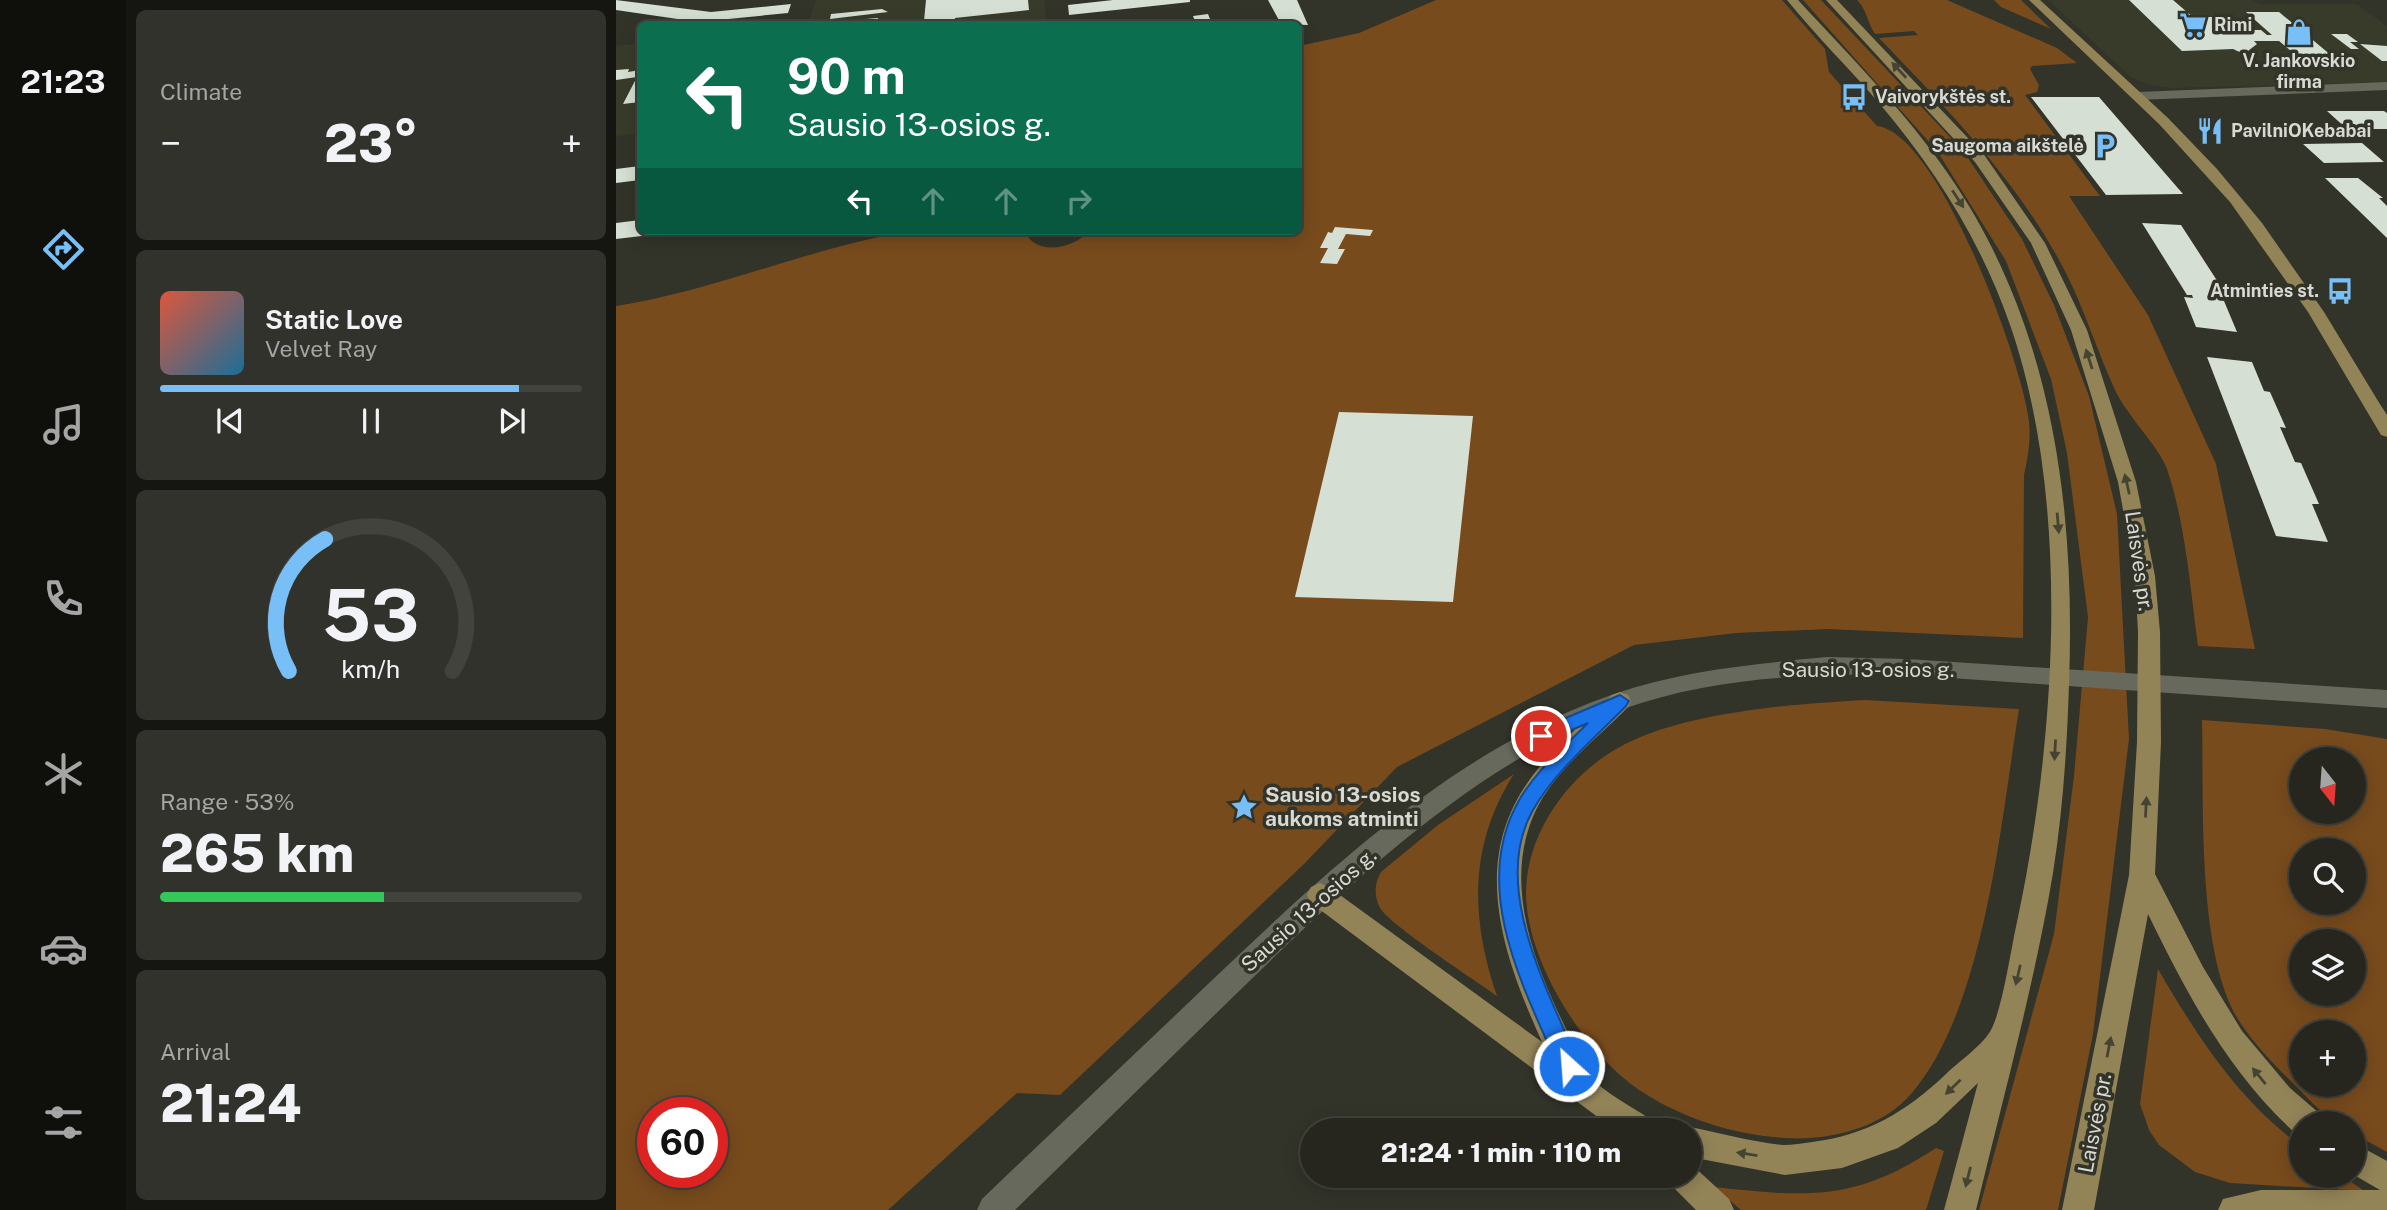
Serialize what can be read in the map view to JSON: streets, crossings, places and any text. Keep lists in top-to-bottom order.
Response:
{
  "streets": {
    "main road": ["Laisvės pr."],
    "street": ["Sausio 13-osios g."]
  },
  "places": {
    "supermarket": ["Rimi"],
    "shop": ["V. Jankovskio firma"],
    "bus stop": ["Vaivorykštės st.", "Atminties st."],
    "restaurant": ["PavilniOKebabai"],
    "parking": ["Saugoma aikštelė"],
    "place": ["Sausio 13-osios aukoms atminti"]
  },
  "north": "bottom",
  "page": {
    "tabs": "21:23",
    "tile": [
      "Climate",
      ["Range · 53%", "265 km"],
      ["Arrival", "21:24"]
    ],
    "turn": ["90 m", "Sausio 13-osios g."],
    "heat": ["−", "23°", "+"],
    "song": ["Static Love", "Velvet Ray"],
    "map_buttons": ["+", "−"],
    "limit": "60",
    "trip": "21:24 · 1 min · 110 m",
    "gauge": ["53", "km/h"]
  }
}
